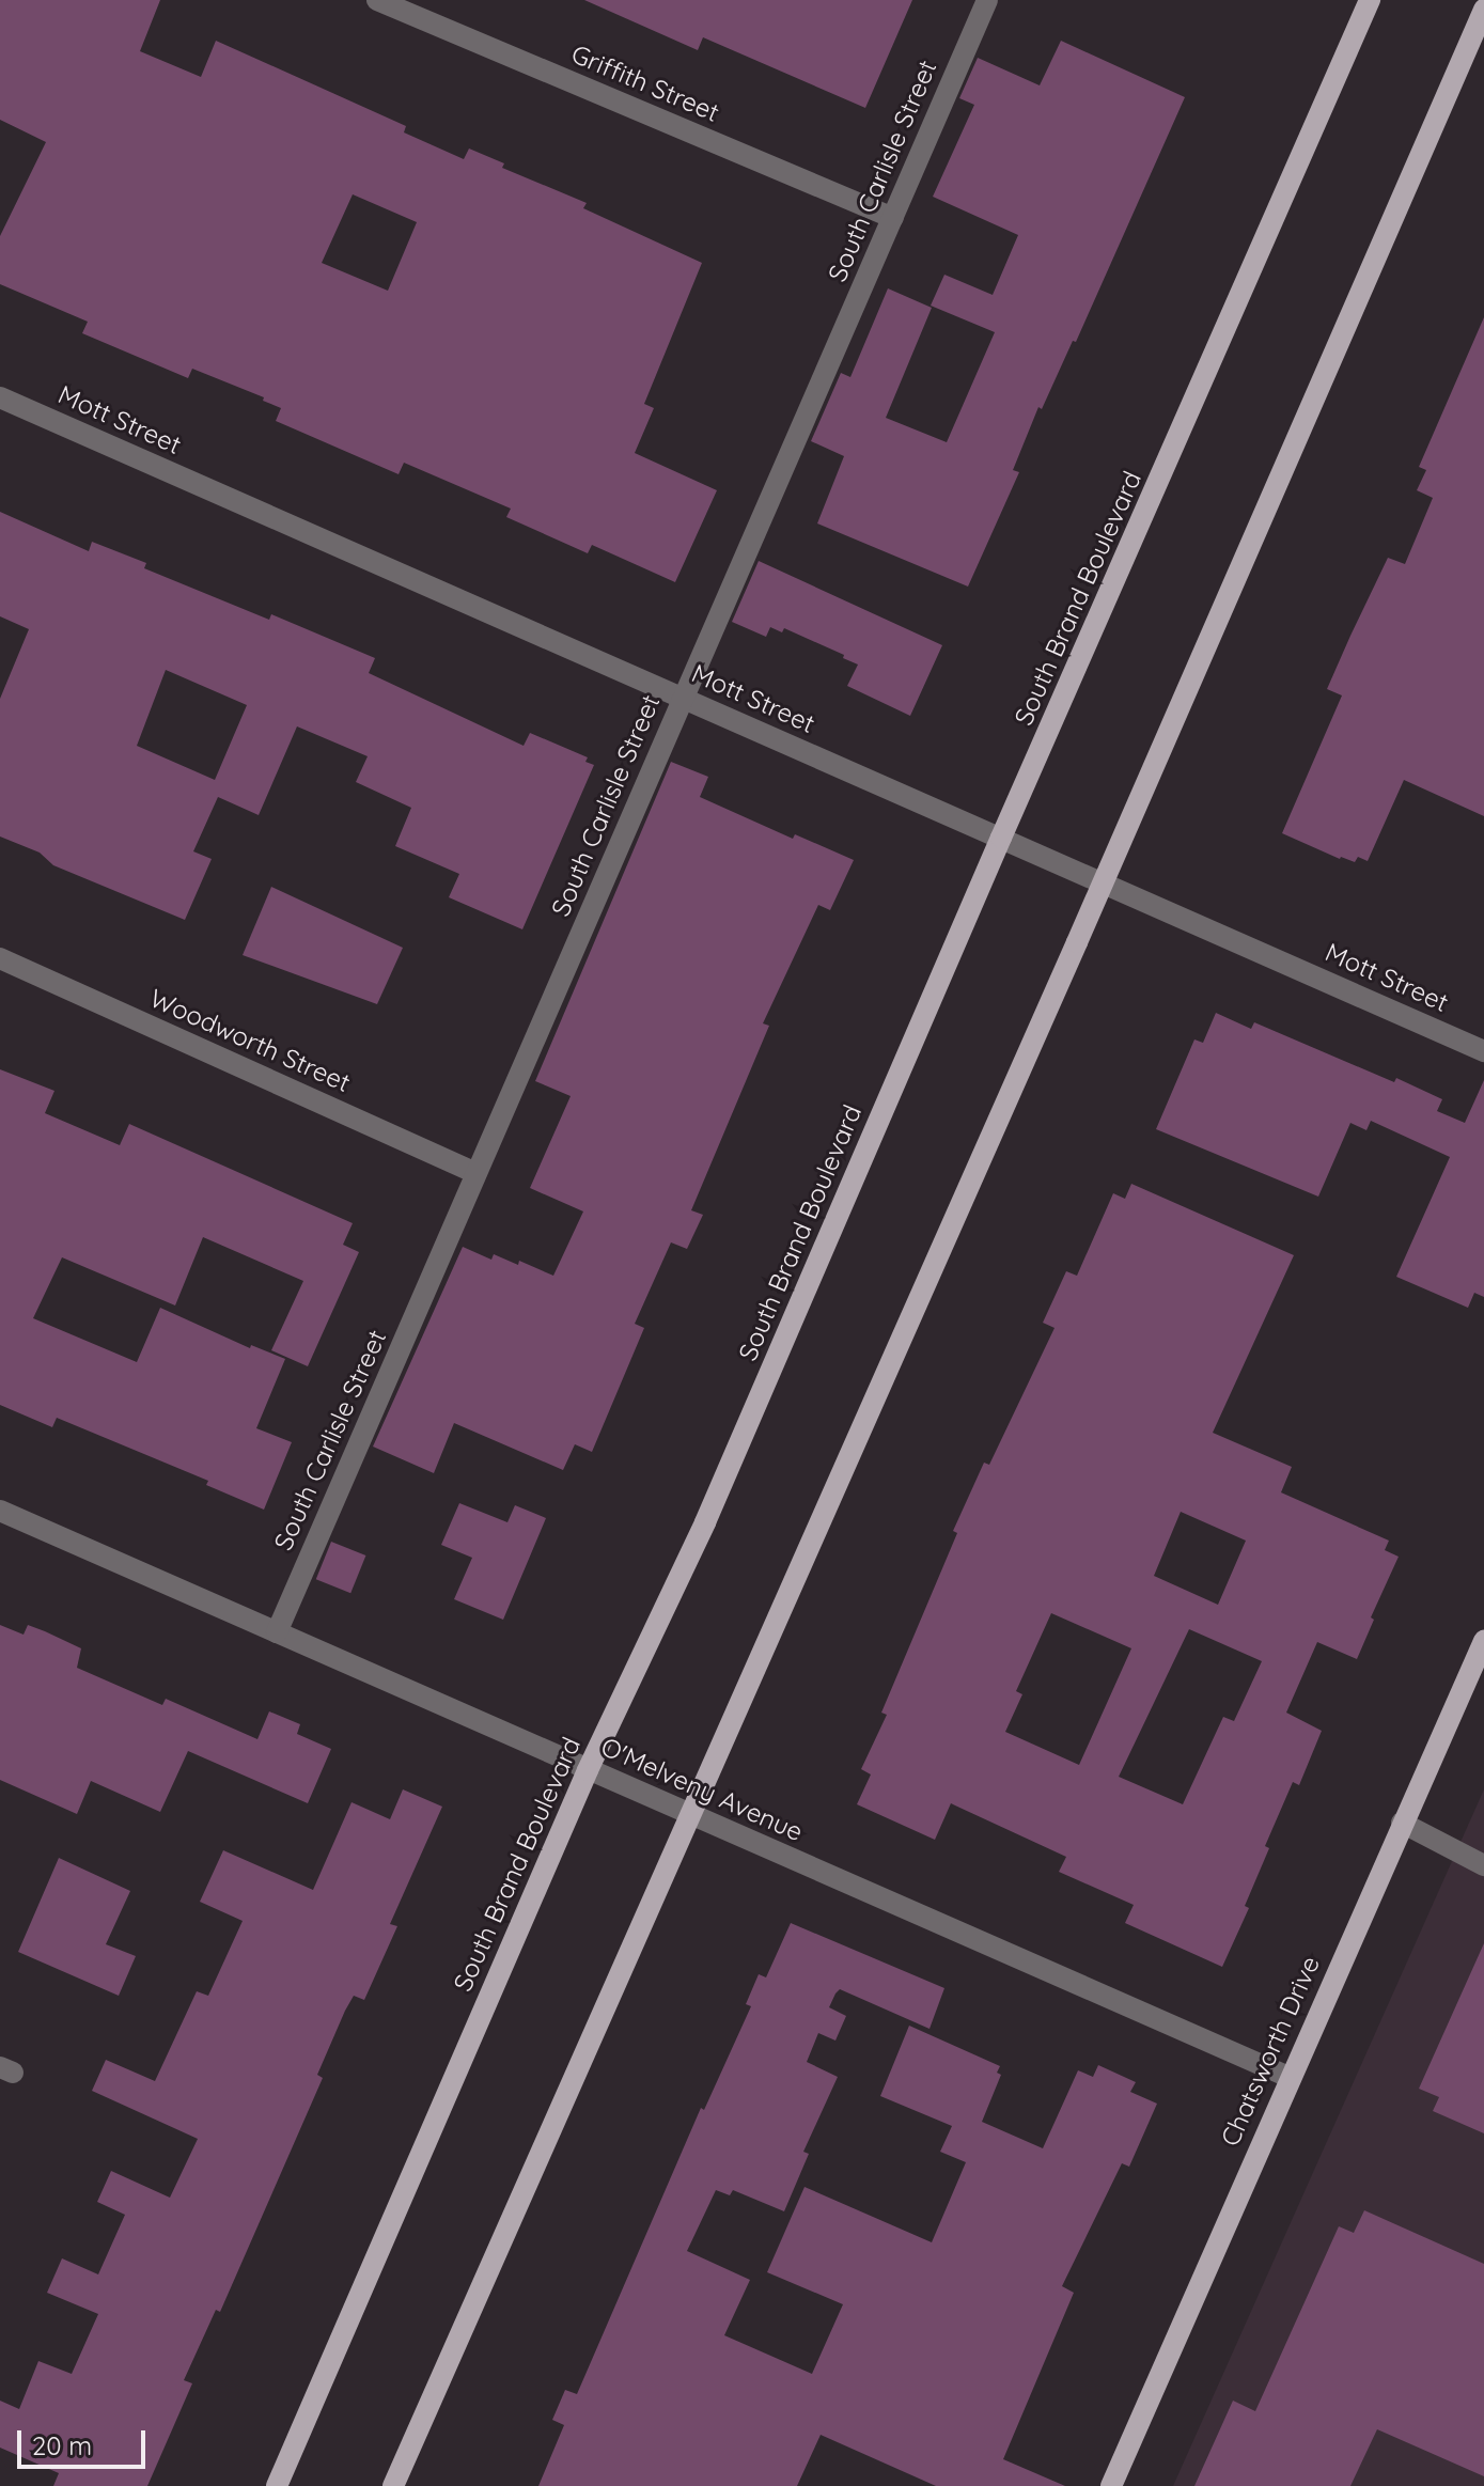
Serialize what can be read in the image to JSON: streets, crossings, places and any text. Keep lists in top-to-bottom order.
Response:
{
  "streets": {
    "main road": ["South Brand Boulevard", "Chatsworth Drive"],
    "street": [
      "Griffith Street",
      "South Carlisle Street",
      "Mott Street",
      "Woodworth Street",
      "O'Melveny Avenue"
    ]
  },
  "crossings": [
    ["Griffith Street", "South Carlisle Street"],
    ["South Carlisle Street", "Mott Street"],
    ["South Carlisle Street", "Woodworth Street"],
    ["South Carlisle Street", "O'Melveny Avenue"],
    ["Mott Street", "South Brand Boulevard"],
    ["South Brand Boulevard", "O'Melveny Avenue"],
    ["O'Melveny Avenue", "Chatsworth Drive"]
  ],
  "scale_bar": "20 m"
}
